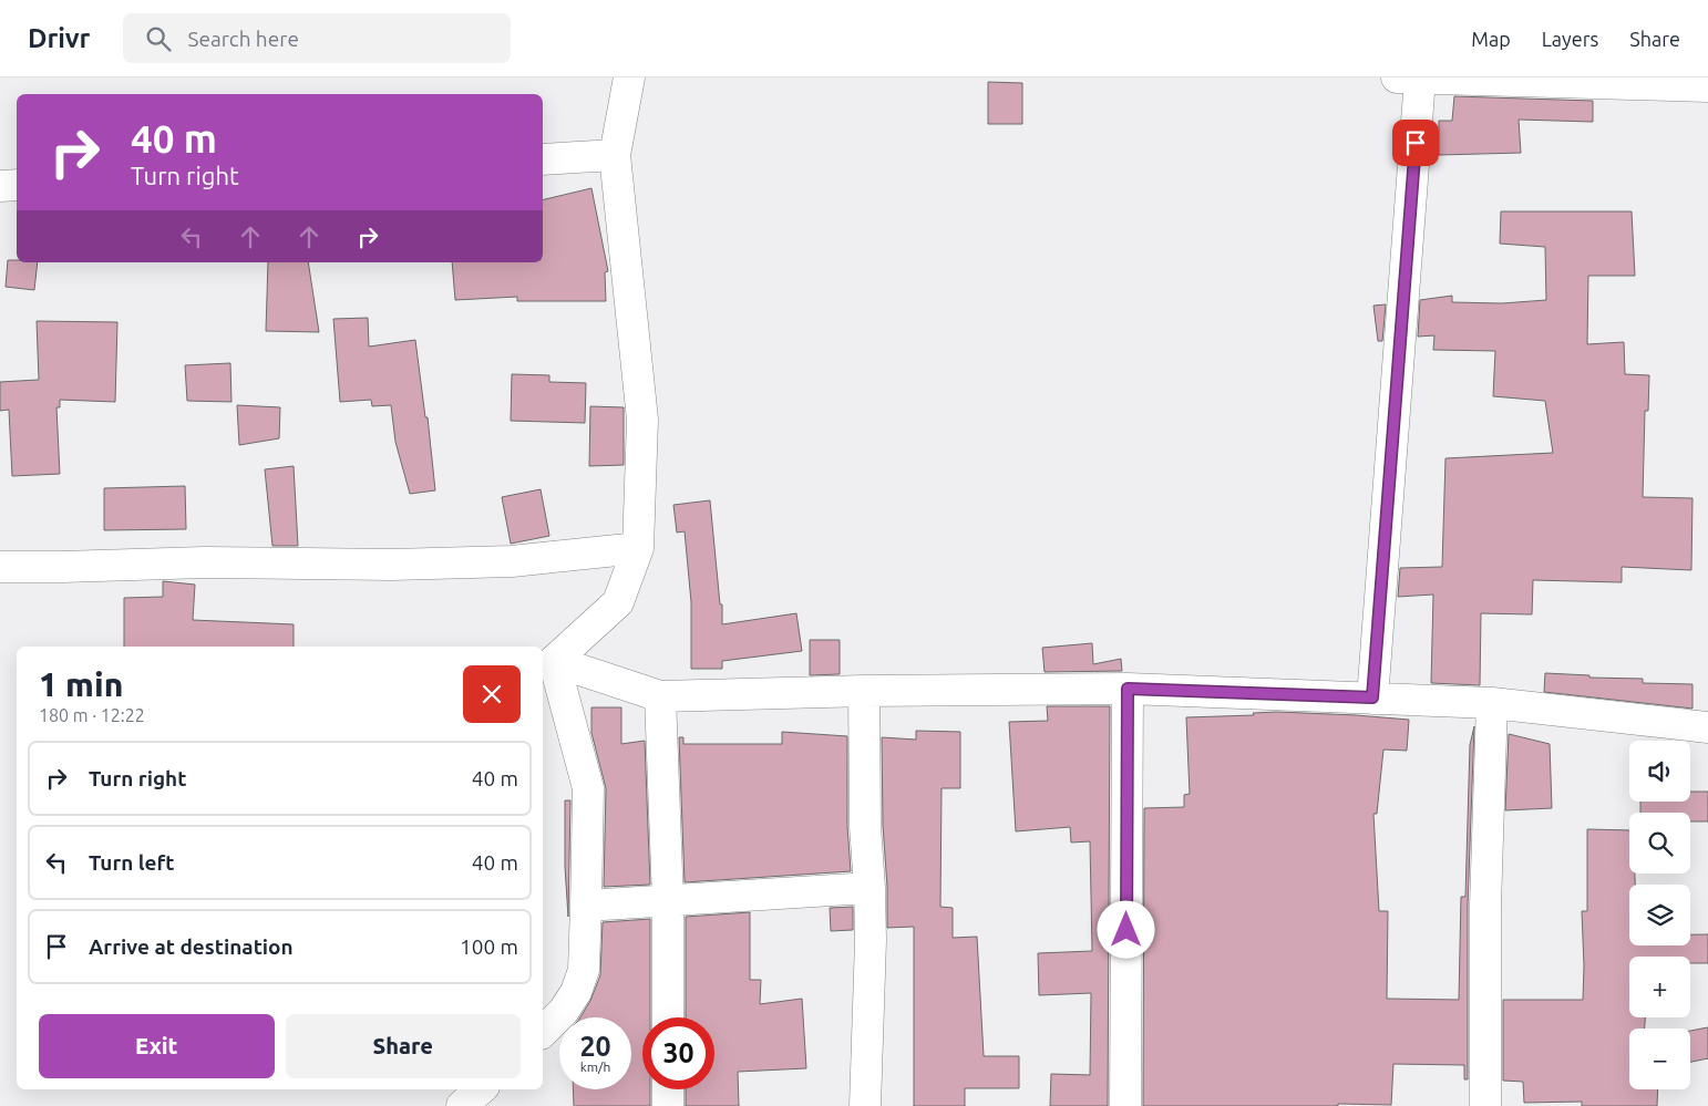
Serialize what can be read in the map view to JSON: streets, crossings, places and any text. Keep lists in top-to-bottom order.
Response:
{
  "page": {
    "header": "Drivr",
    "search": "Search here",
    "nav": ["Map", "Layers", "Share"],
    "turn": ["40 m", "Turn right"],
    "heading": ["1 min", "180 m · 12:22"],
    "map_buttons": ["+", "−"],
    "list": [
      {
        "name": "Turn right",
        "value": "40 m"
      },
      {
        "name": "Turn left",
        "value": "40 m"
      },
      {
        "name": "Arrive at destination",
        "value": "100 m"
      }
    ],
    "buttons": ["Exit", "Share"],
    "speed": "20 km/h",
    "limit": "30"
  }
}
